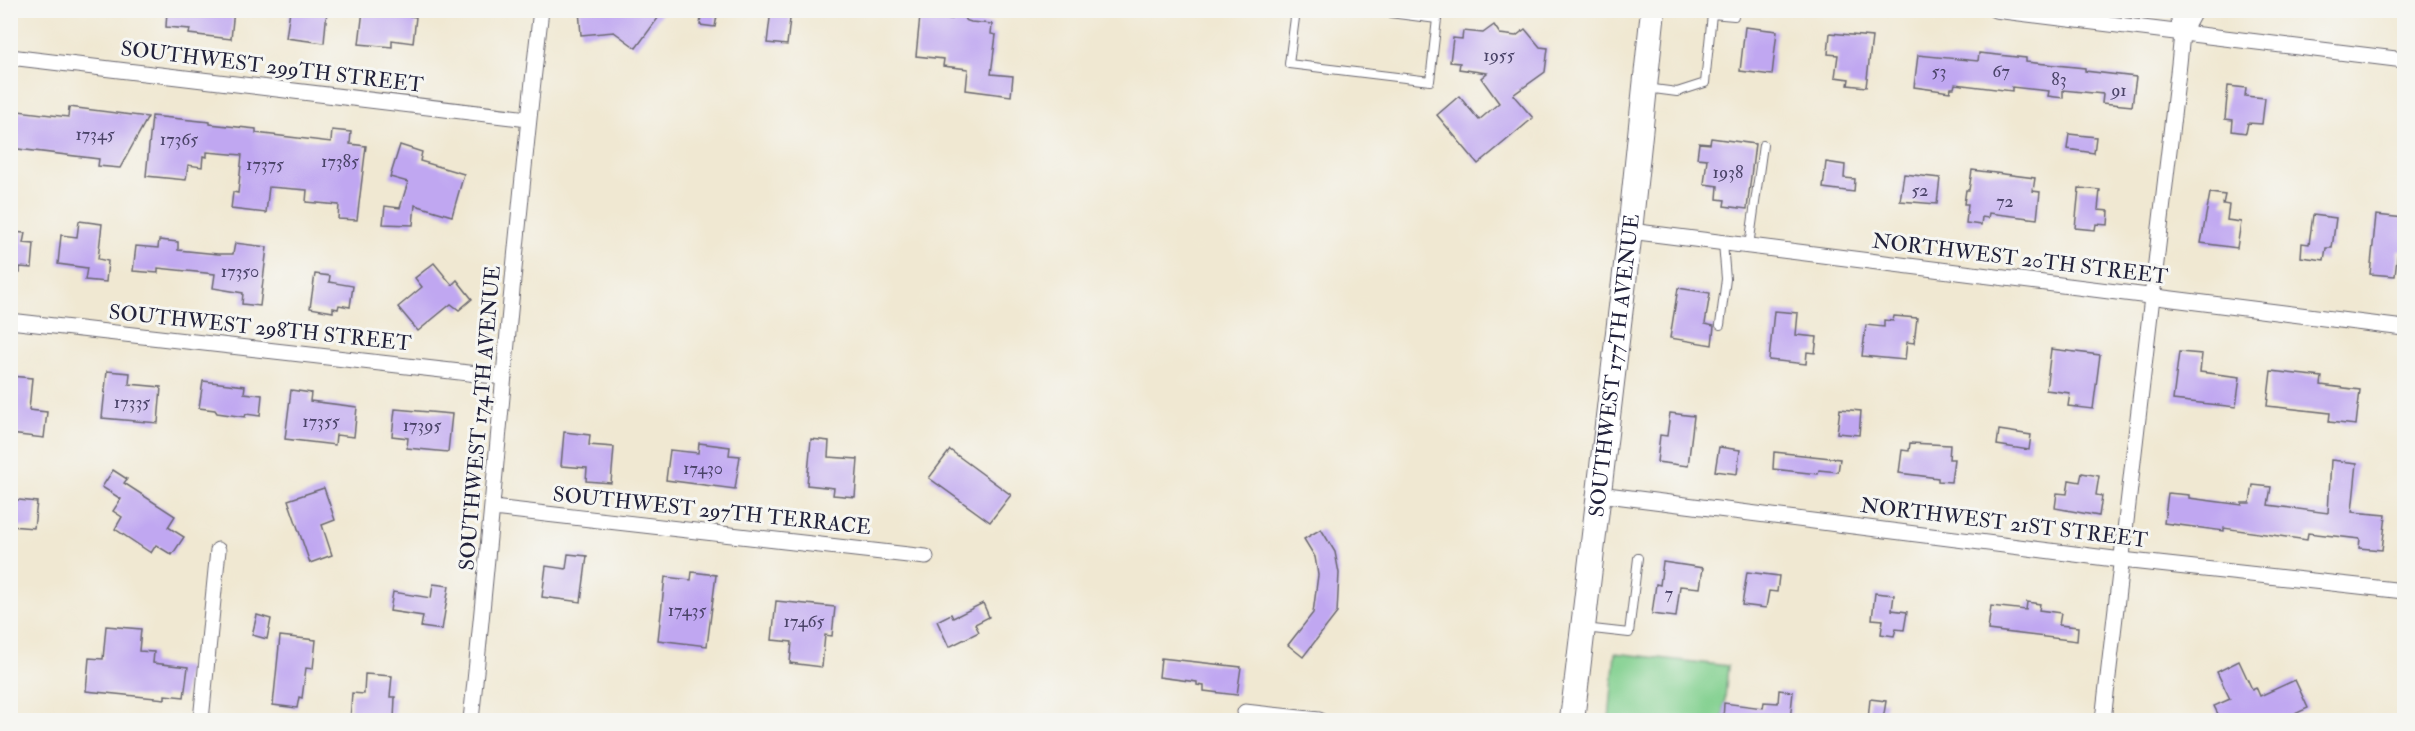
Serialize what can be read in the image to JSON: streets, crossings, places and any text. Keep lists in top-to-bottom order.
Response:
{
  "streets": {
    "highway": ["SOUTHWEST 177TH AVENUE"],
    "street": [
      "SOUTHWEST 299TH STREET",
      "NORTHWEST 20TH STREET",
      "SOUTHWEST 298TH STREET",
      "SOUTHWEST 174TH AVENUE",
      "SOUTHWEST 297TH TERRACE",
      "NORTHWEST 21ST STREET"
    ]
  },
  "crossings": [
    ["SOUTHWEST 299TH STREET", "SOUTHWEST 174TH AVENUE"],
    ["NORTHWEST 20TH STREET", "SOUTHWEST 177TH AVENUE"],
    ["SOUTHWEST 298TH STREET", "SOUTHWEST 174TH AVENUE"],
    ["SOUTHWEST 177TH AVENUE", "NORTHWEST 21ST STREET"],
    ["SOUTHWEST 174TH AVENUE", "SOUTHWEST 297TH TERRACE"]
  ],
  "house_numbers": [
    "1955",
    "53",
    "67",
    "83",
    "91",
    "17345",
    "17365",
    "17385",
    "17375",
    "1938",
    "52",
    "72",
    "17350",
    "17335",
    "17355",
    "17395",
    "17430",
    "7",
    "17435",
    "17465"
  ]
}
